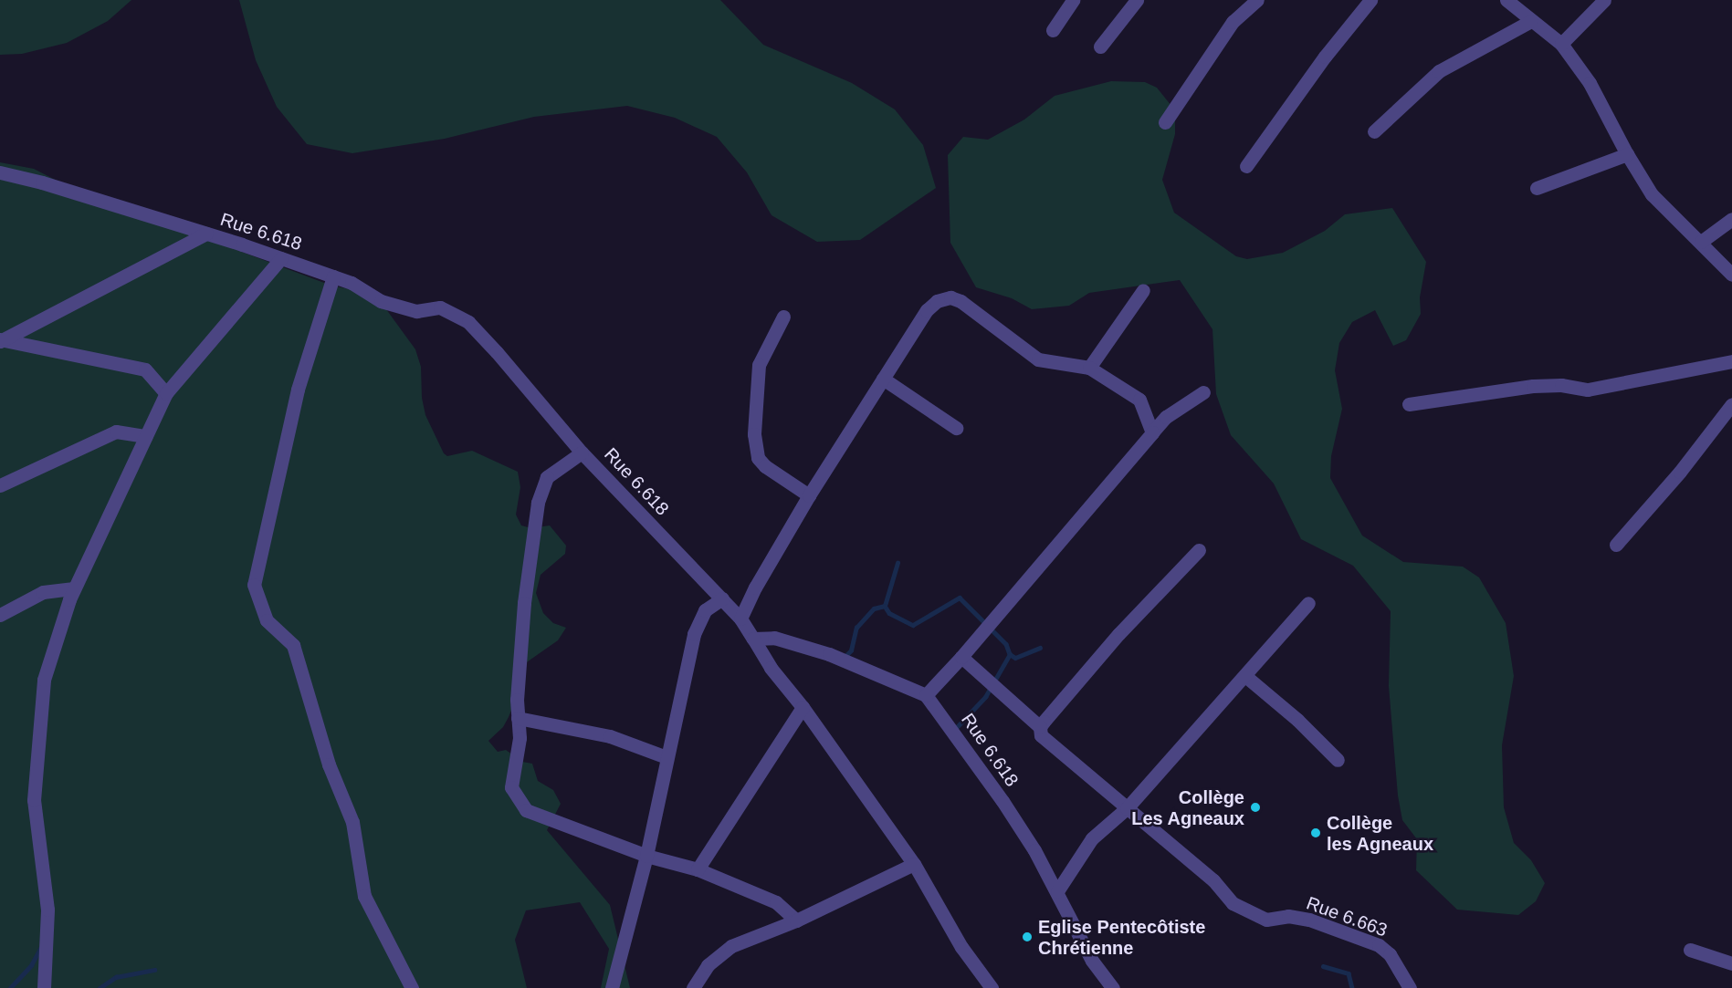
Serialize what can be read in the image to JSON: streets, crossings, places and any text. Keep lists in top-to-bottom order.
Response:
{
  "streets": {
    "street": ["Rue 6.618", "Rue 6.663"]
  },
  "places": ["Collège Les Agneaux", "Collège les Agneaux", "Eglise Pentecôtiste Chrétienne"]
}
